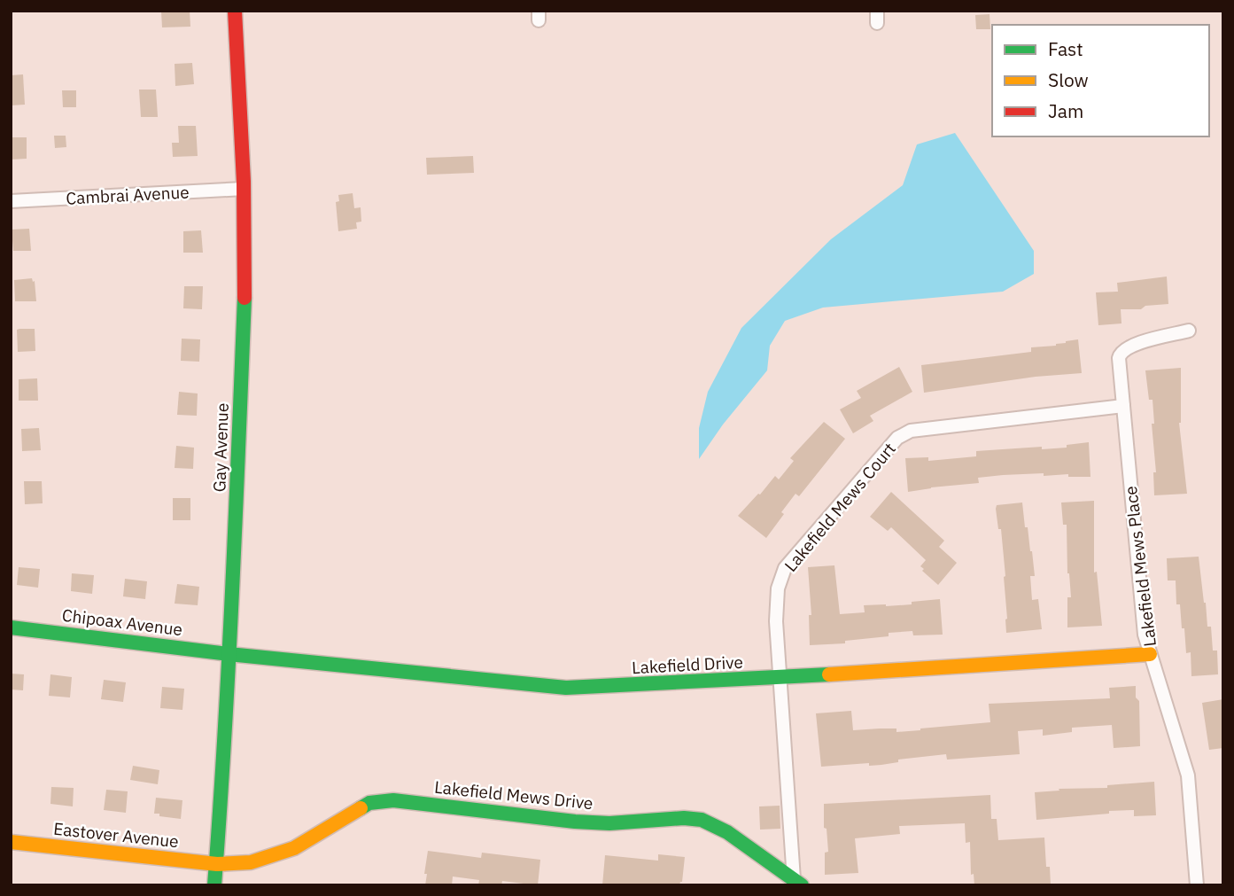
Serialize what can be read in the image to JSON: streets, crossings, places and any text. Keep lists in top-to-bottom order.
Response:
{
  "streets": {
    "street": [
      "Cambrai Avenue",
      "Gay Avenue",
      "Lakefield Mews Court",
      "Lakefield Mews Place",
      "Chipoax Avenue",
      "Lakefield Drive",
      "Lakefield Mews Drive",
      "Eastover Avenue"
    ]
  },
  "crossings": [
    ["Cambrai Avenue", "Gay Avenue"],
    ["Gay Avenue", "Chipoax Avenue"],
    ["Gay Avenue", "Lakefield Drive"],
    ["Gay Avenue", "Lakefield Mews Drive"],
    ["Gay Avenue", "Eastover Avenue"],
    ["Lakefield Mews Court", "Lakefield Mews Place"],
    ["Lakefield Mews Court", "Lakefield Drive"],
    ["Lakefield Mews Court", "Lakefield Mews Drive"],
    ["Lakefield Mews Place", "Lakefield Drive"],
    ["Chipoax Avenue", "Lakefield Drive"],
    ["Lakefield Mews Drive", "Eastover Avenue"]
  ],
  "legend": ["Fast", "Slow", "Jam"]
}
